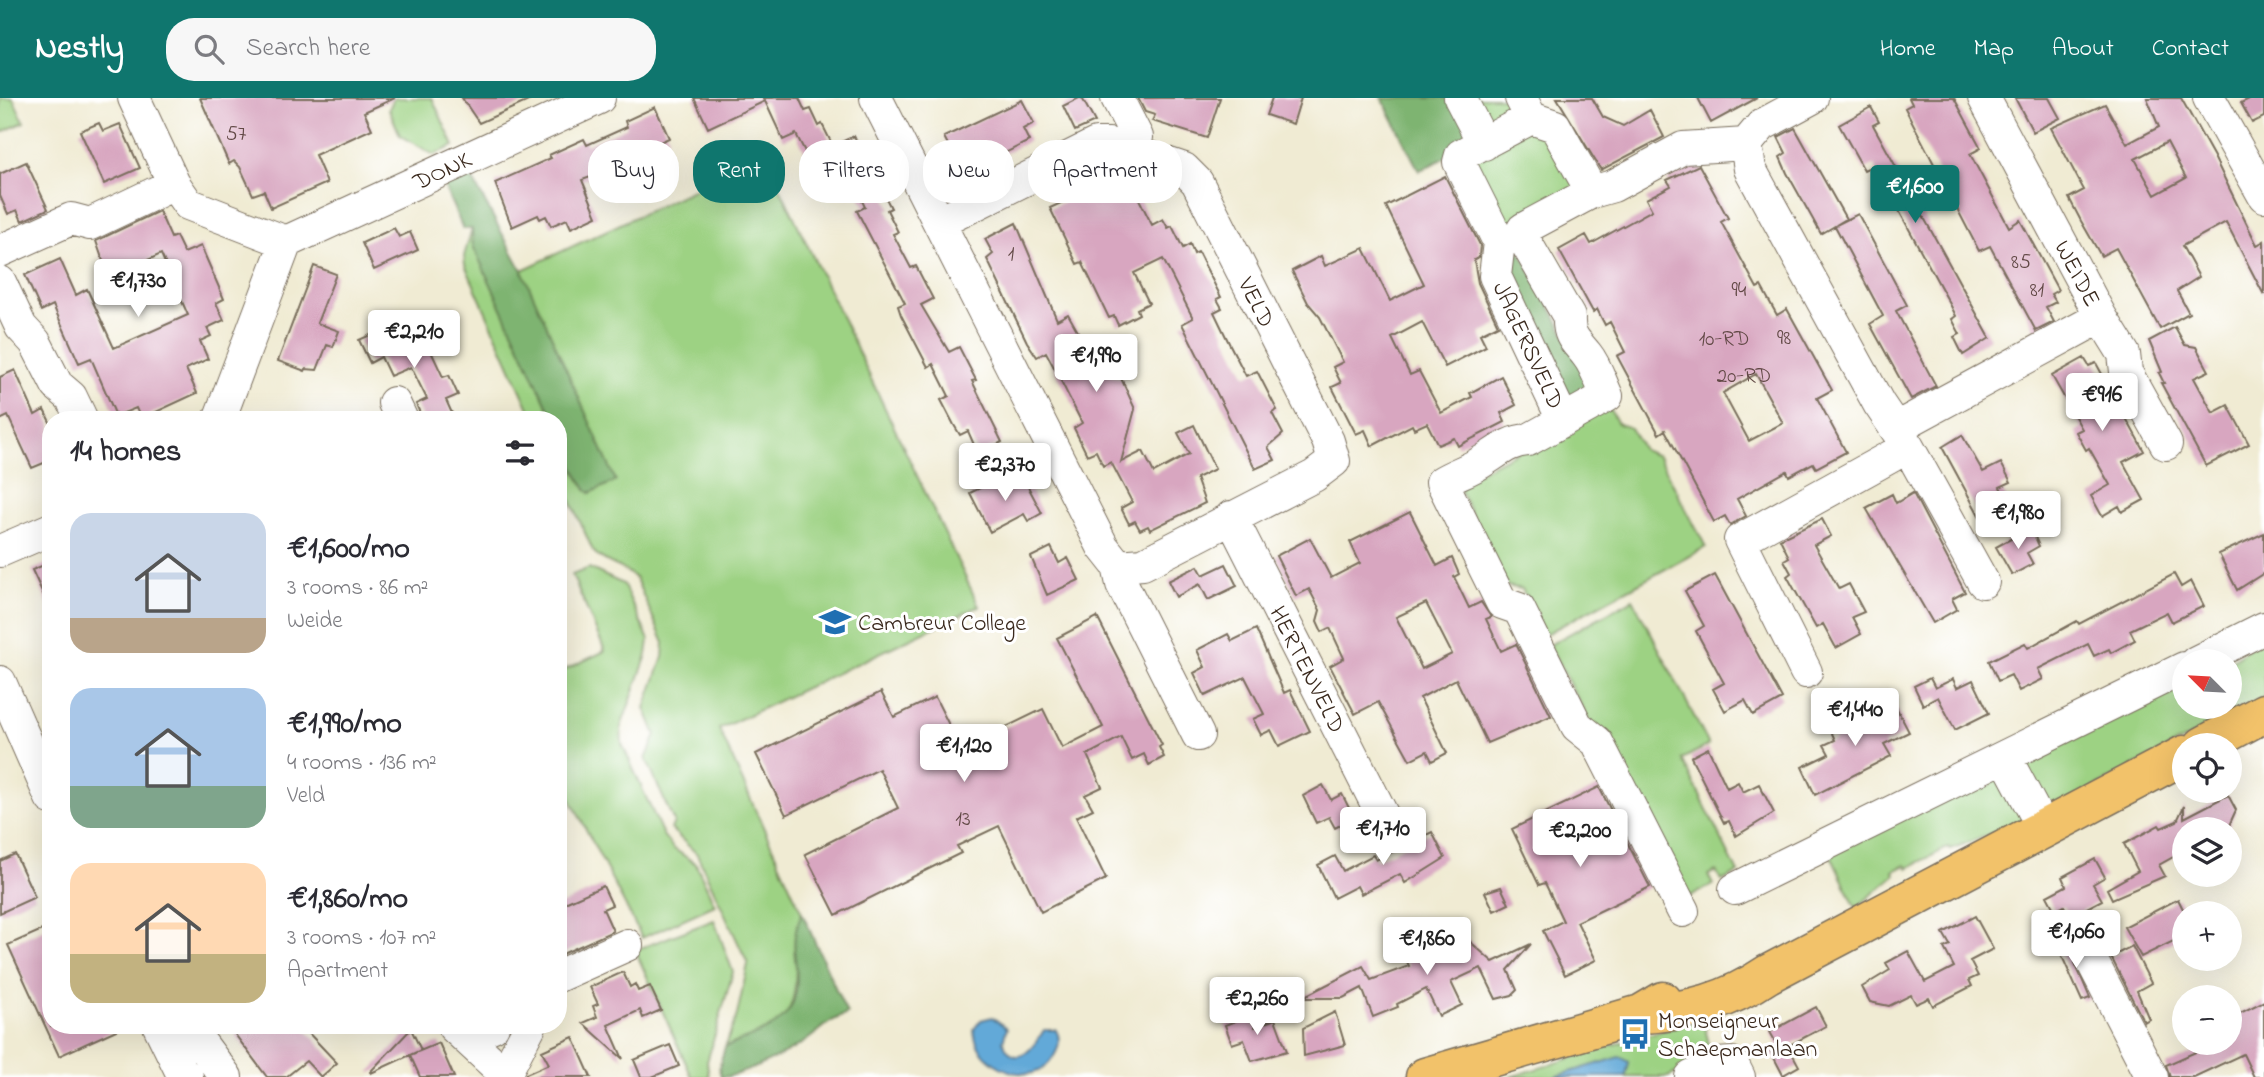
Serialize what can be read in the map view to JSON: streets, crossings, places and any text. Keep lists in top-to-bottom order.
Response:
{
  "streets": {
    "street": [
      "DONK",
      "WEIDE",
      "VELD",
      "JAGERSVELD",
      "HERTENVELD"
    ]
  },
  "crossings": [
    ["VELD", "HERTENVELD"]
  ],
  "places": {
    "school or university": ["Cambreur College"],
    "bus stop": ["Monseigneur Schaepmanlaan"]
  },
  "house_numbers": [
    "57",
    "1",
    "85",
    "94",
    "81",
    "98",
    "10-RD",
    "20-RD",
    "13"
  ],
  "north": "top left",
  "page": {
    "header": "Nestly",
    "search": "Search here",
    "nav": [
      "Home",
      "Map",
      "About",
      "Contact"
    ],
    "chip": [
      "Buy",
      "Rent",
      "Filters",
      "New",
      "Apartment"
    ],
    "price": [
      "€1,600",
      "€1,730",
      "€2,210",
      "€1,990",
      "€916",
      "€2,370",
      "€1,980",
      "€1,440",
      "€1,120",
      "€1,710",
      "€2,200",
      "€1,060",
      "€1,860",
      "€2,260"
    ],
    "heading": "14 homes",
    "list": [
      {
        "name": "€1,600/mo",
        "note": "3 rooms · 86 m² · Weide"
      },
      {
        "name": "€1,990/mo",
        "note": "4 rooms · 136 m² · Veld"
      },
      {
        "name": "€1,860/mo",
        "note": "3 rooms · 107 m² · Apartment"
      }
    ],
    "map_buttons": ["+", "−"]
  }
}
